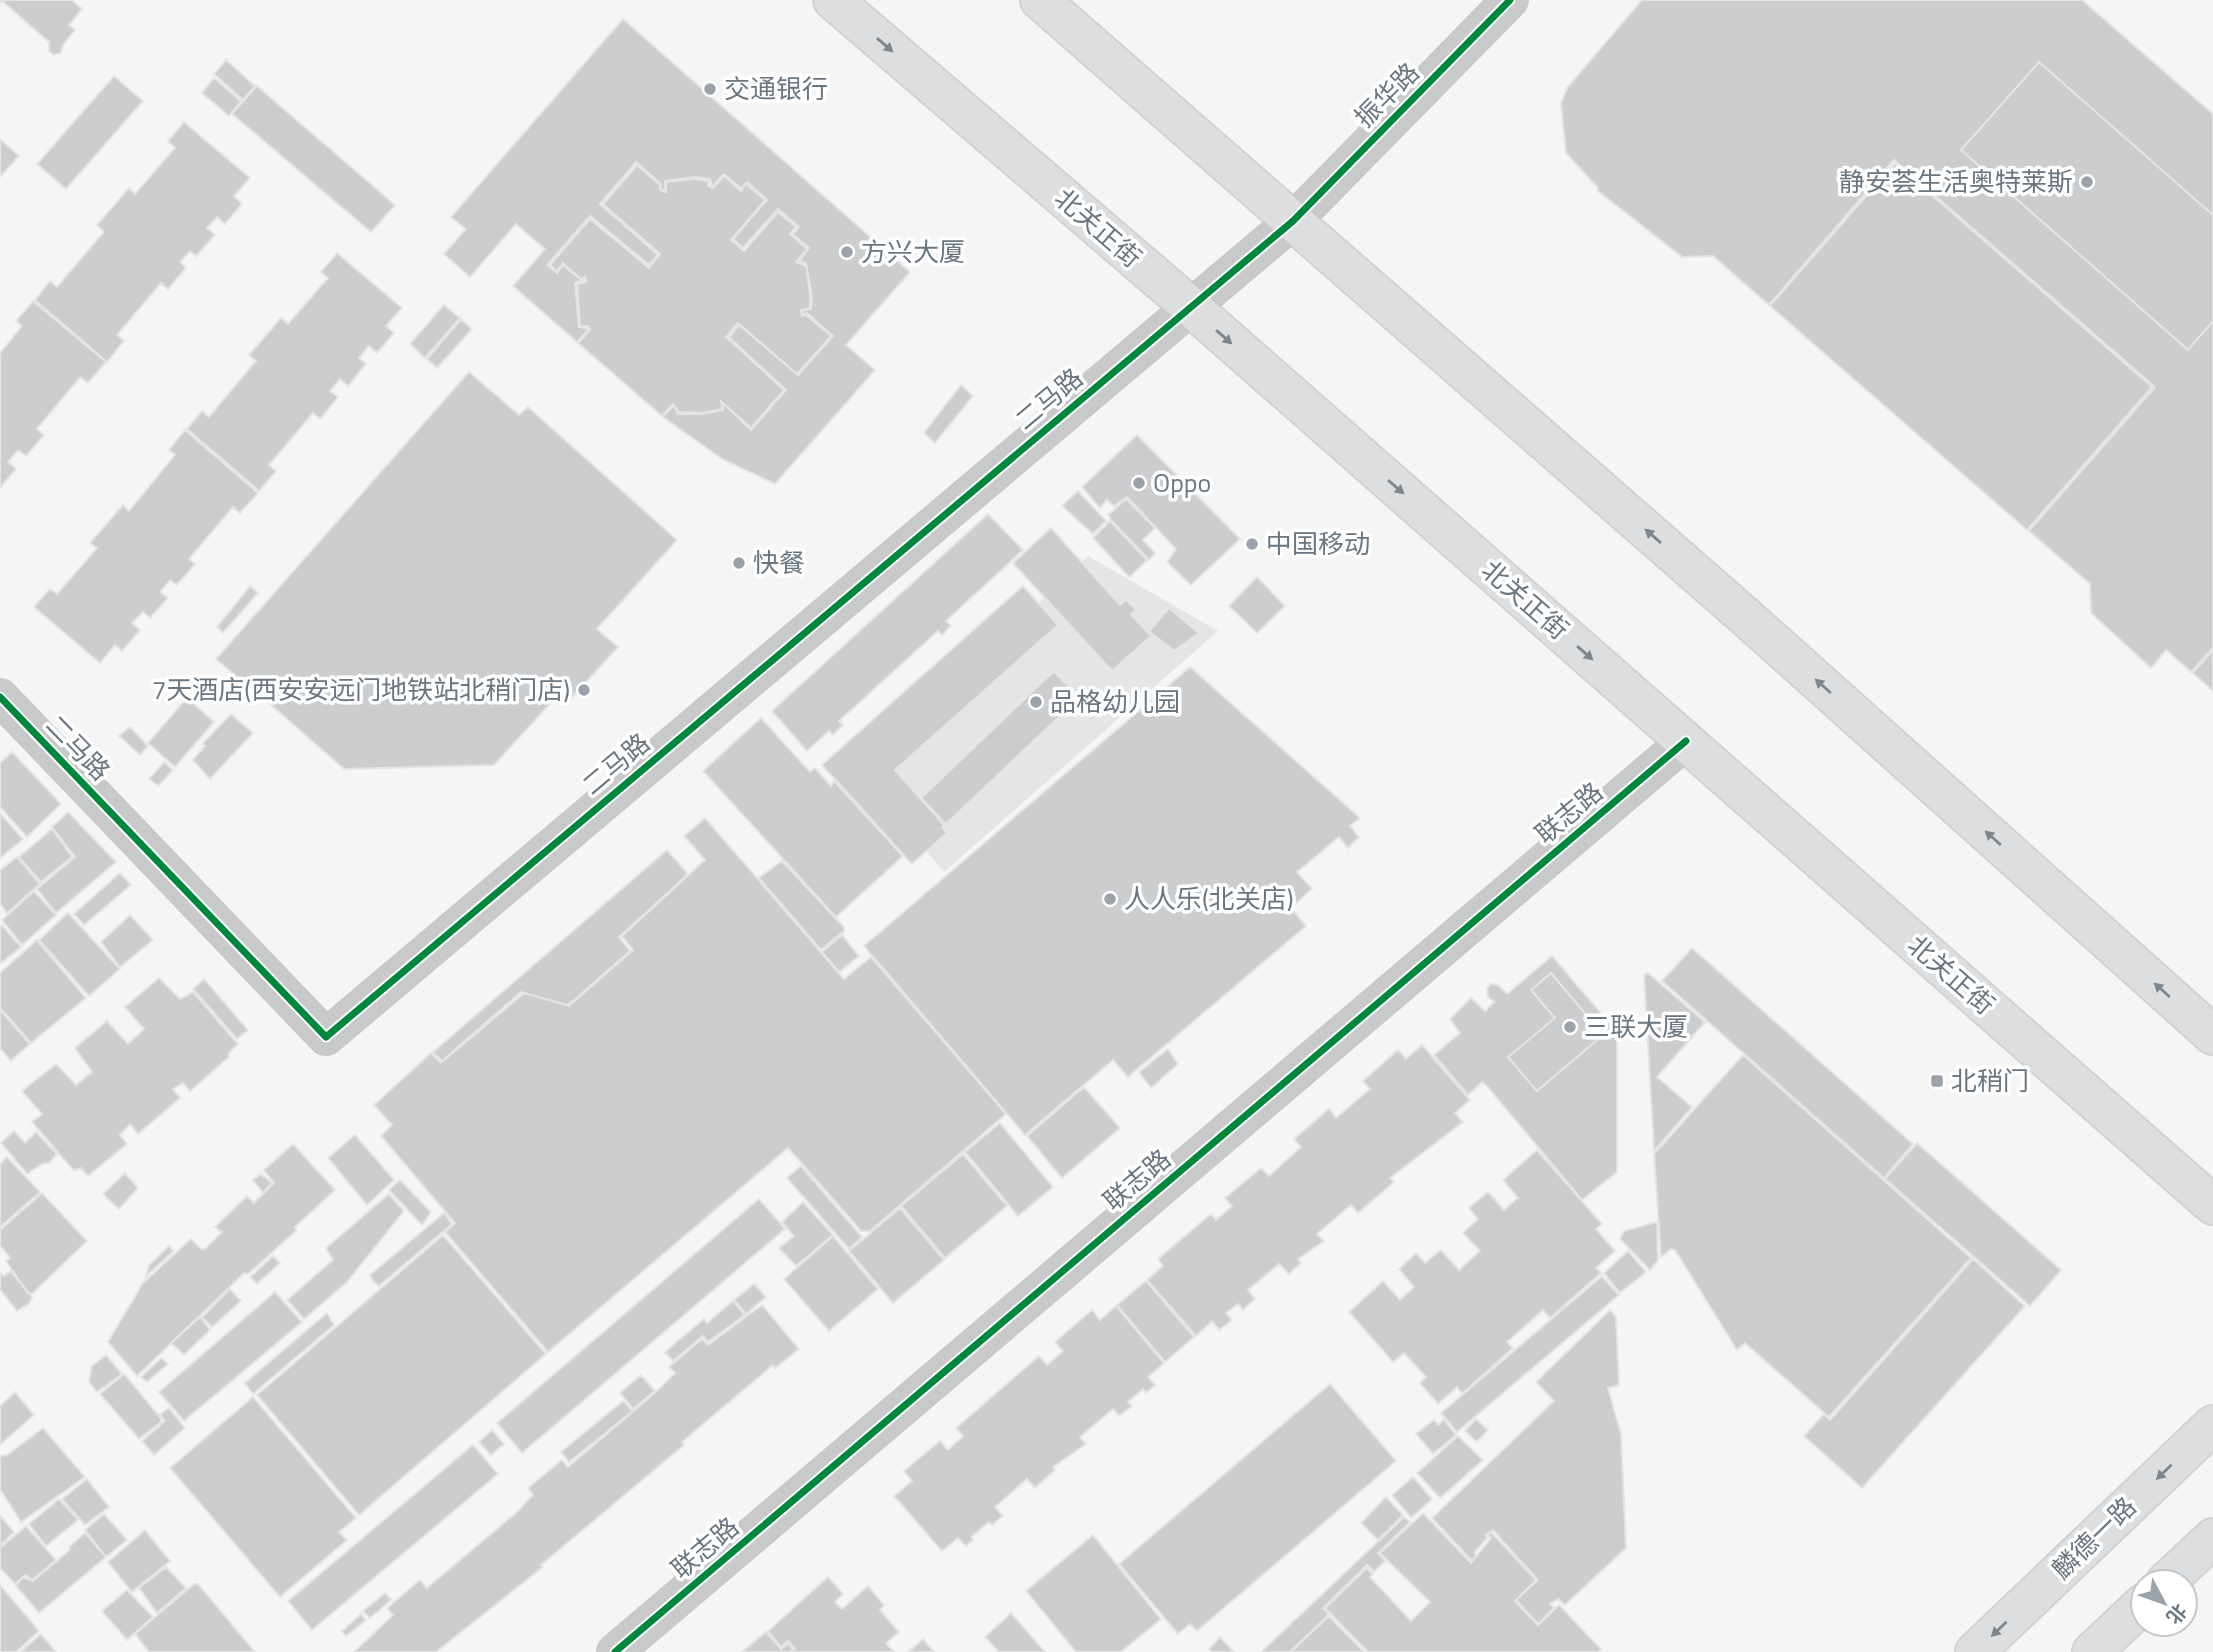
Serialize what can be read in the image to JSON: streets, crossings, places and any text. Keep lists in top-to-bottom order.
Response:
{
  "streets": {
    "main road": ["北关正街", "麟德一路"],
    "street": ["振华路", "二马路", "联志路"]
  },
  "crossings": [
    ["振华路", "二马路"],
    ["北关正街", "二马路"],
    ["北关正街", "联志路"]
  ],
  "one_way": ["麟德一路"],
  "places": {
    "other": [
      "交通银行",
      "静安荟生活奥特莱斯",
      "方兴大厦",
      "Oppo",
      "中国移动",
      "快餐",
      "7天酒店(西安安远门地铁站北稍门店)",
      "品格幼儿园",
      "人人乐(北关店)",
      "三联大厦"
    ],
    "transit": ["北稍门"]
  },
  "north": "bottom right"
}
